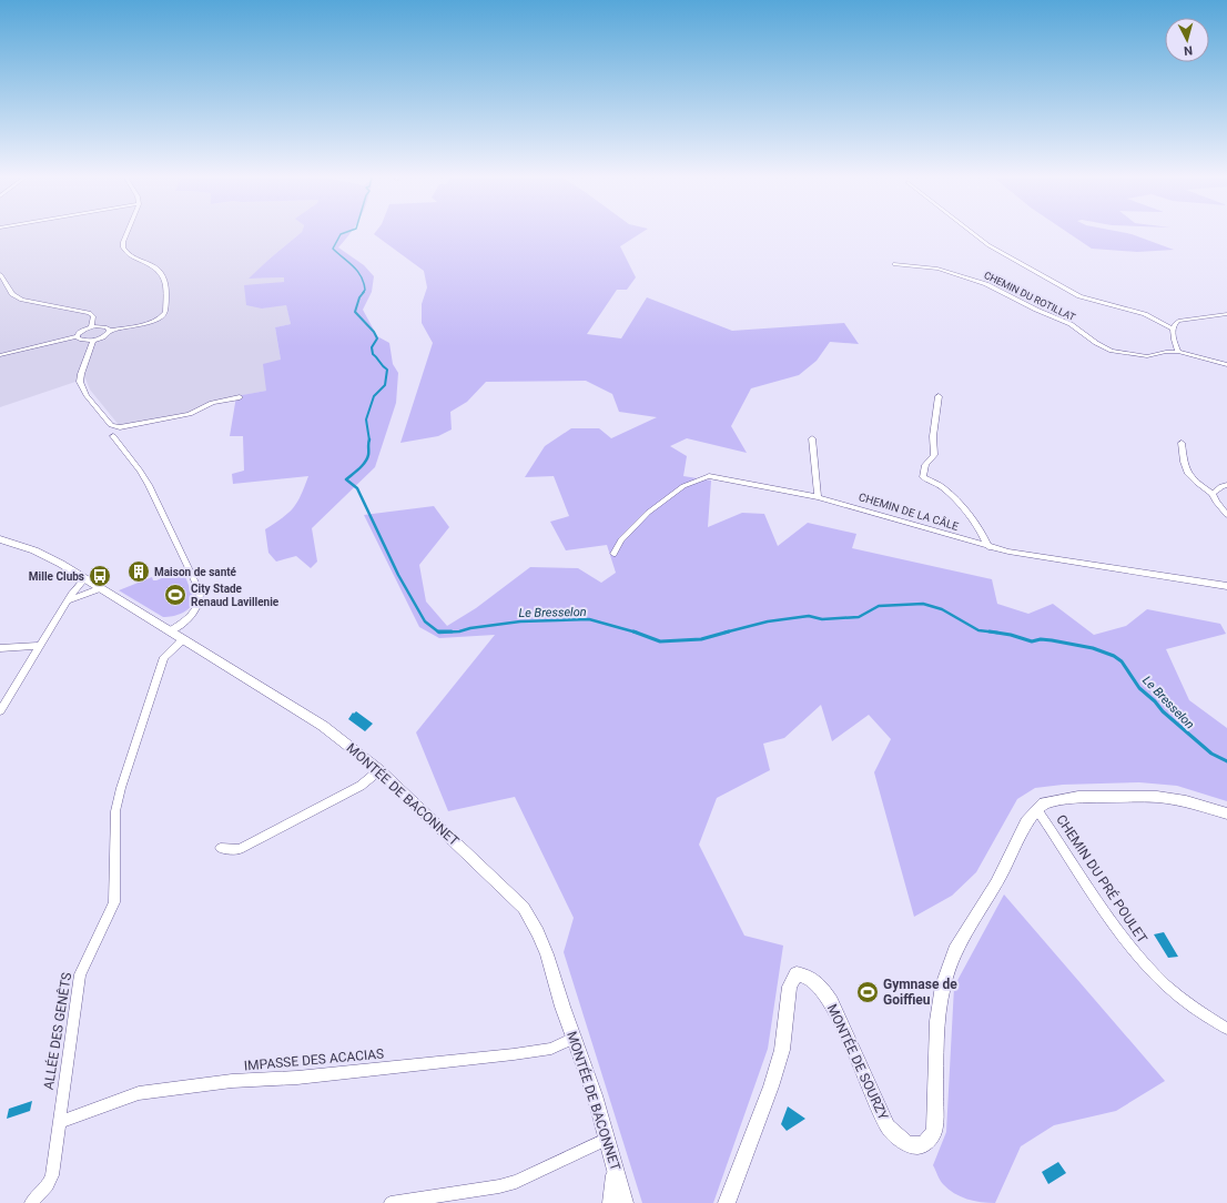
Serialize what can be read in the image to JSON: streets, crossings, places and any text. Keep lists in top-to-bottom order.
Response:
{
  "streets": {
    "street": [
      "CHEMIN DU ROTILLAT",
      "CHEMIN DE LA CÂLE",
      "MONTÉE DE BACONNET",
      "CHEMIN DU PRÉ POULET",
      "ALLÉE DES GENÊTS",
      "IMPASSE DES ACACIAS",
      "MONTÉE DE SOURZY"
    ]
  },
  "crossings": [
    ["MONTÉE DE BACONNET", "ALLÉE DES GENÊTS"],
    ["MONTÉE DE BACONNET", "IMPASSE DES ACACIAS"],
    ["CHEMIN DU PRÉ POULET", "MONTÉE DE SOURZY"],
    ["ALLÉE DES GENÊTS", "IMPASSE DES ACACIAS"]
  ],
  "water": ["Le Bresselon"],
  "places": {
    "building": ["Maison de santé"],
    "bus stop": ["Mille Clubs"],
    "sports": ["City Stade Renaud Lavillenie", "Gymnase de Goiffieu"]
  },
  "north": "bottom"
}
